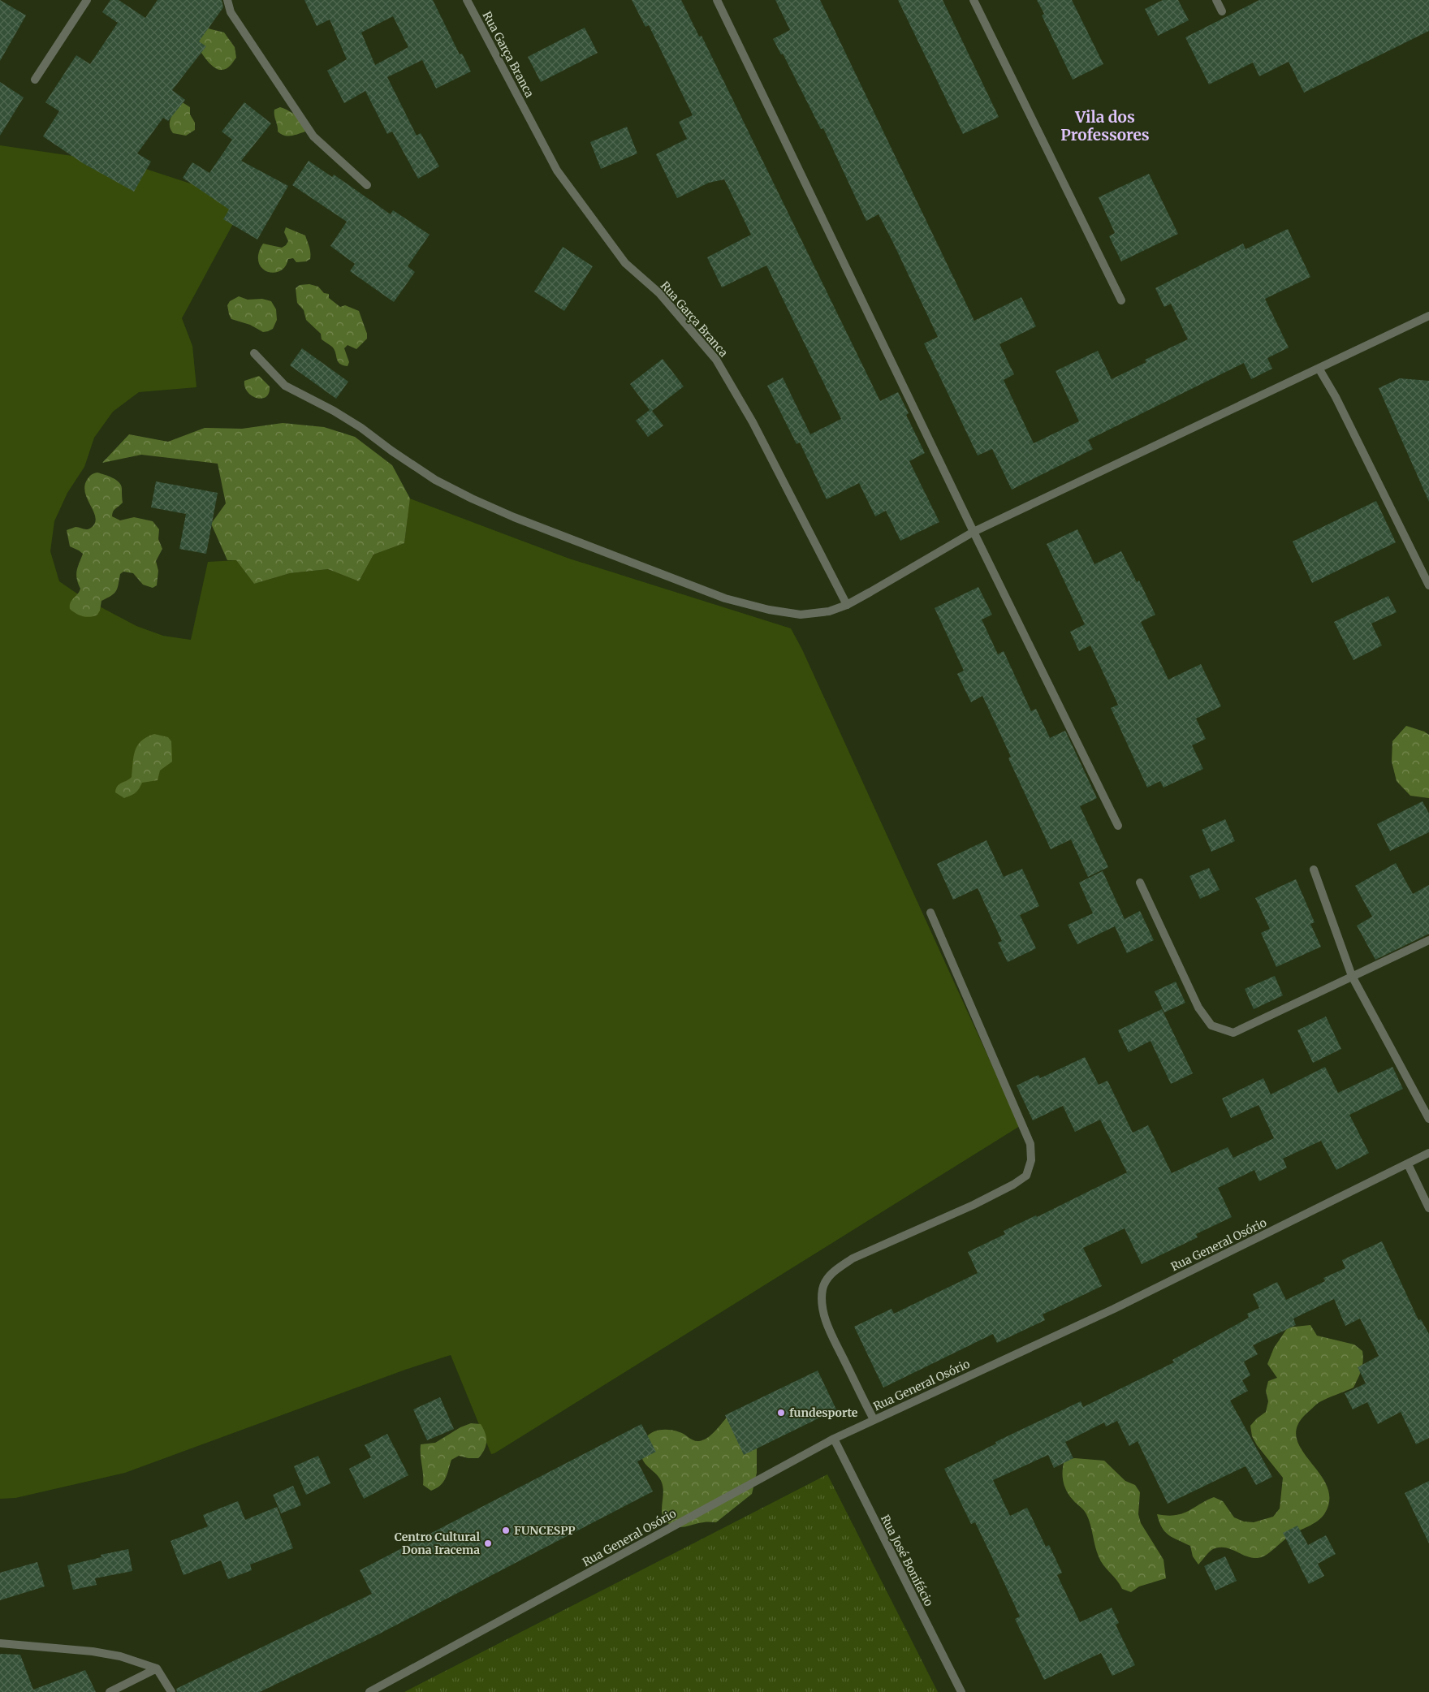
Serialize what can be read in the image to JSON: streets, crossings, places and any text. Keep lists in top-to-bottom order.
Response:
{
  "streets": {
    "street": ["Rua Garça Branca", "Rua General Osório", "Rua José Bonifácio"]
  },
  "crossings": [
    ["Rua General Osório", "Rua José Bonifácio"]
  ],
  "districts": ["Vila dos Professores"],
  "places": ["fundesporte", "FUNCESPP", "Centro Cultural Dona Iracema"]
}
